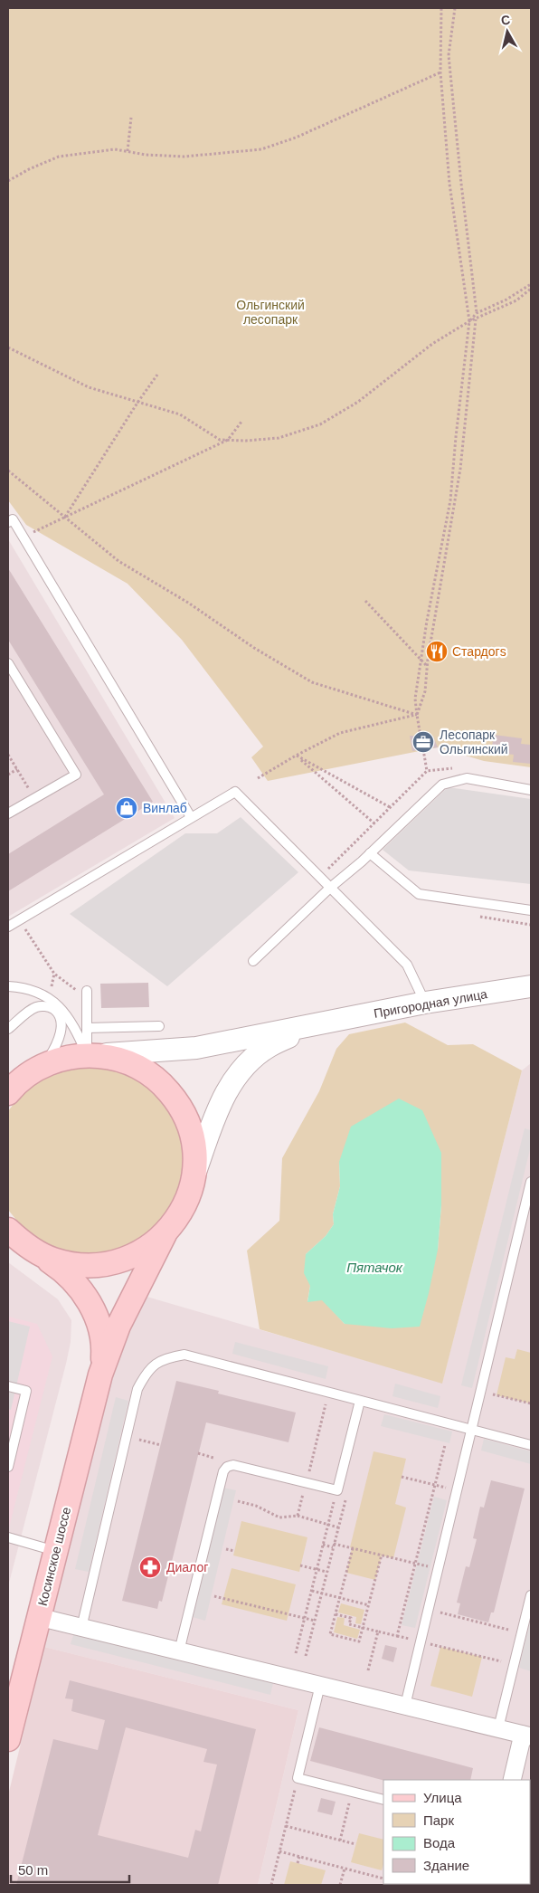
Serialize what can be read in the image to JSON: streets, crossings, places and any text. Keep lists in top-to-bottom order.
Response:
{
  "streets": {
    "main road": ["Косинское шоссе"],
    "street": ["Пригородная улица"]
  },
  "water": ["Пятачок"],
  "parks": ["Ольгинский лесопарк"],
  "places": {
    "restaurant": ["Стардогs"],
    "office": ["Лесопарк Ольгинский"],
    "shop": ["Винлаб"],
    "pharmacy": ["Диалог"]
  },
  "legend": [
    "Улица",
    "Парк",
    "Вода",
    "Здание"
  ],
  "scale_bar": "50 m",
  "north": "top"
}
